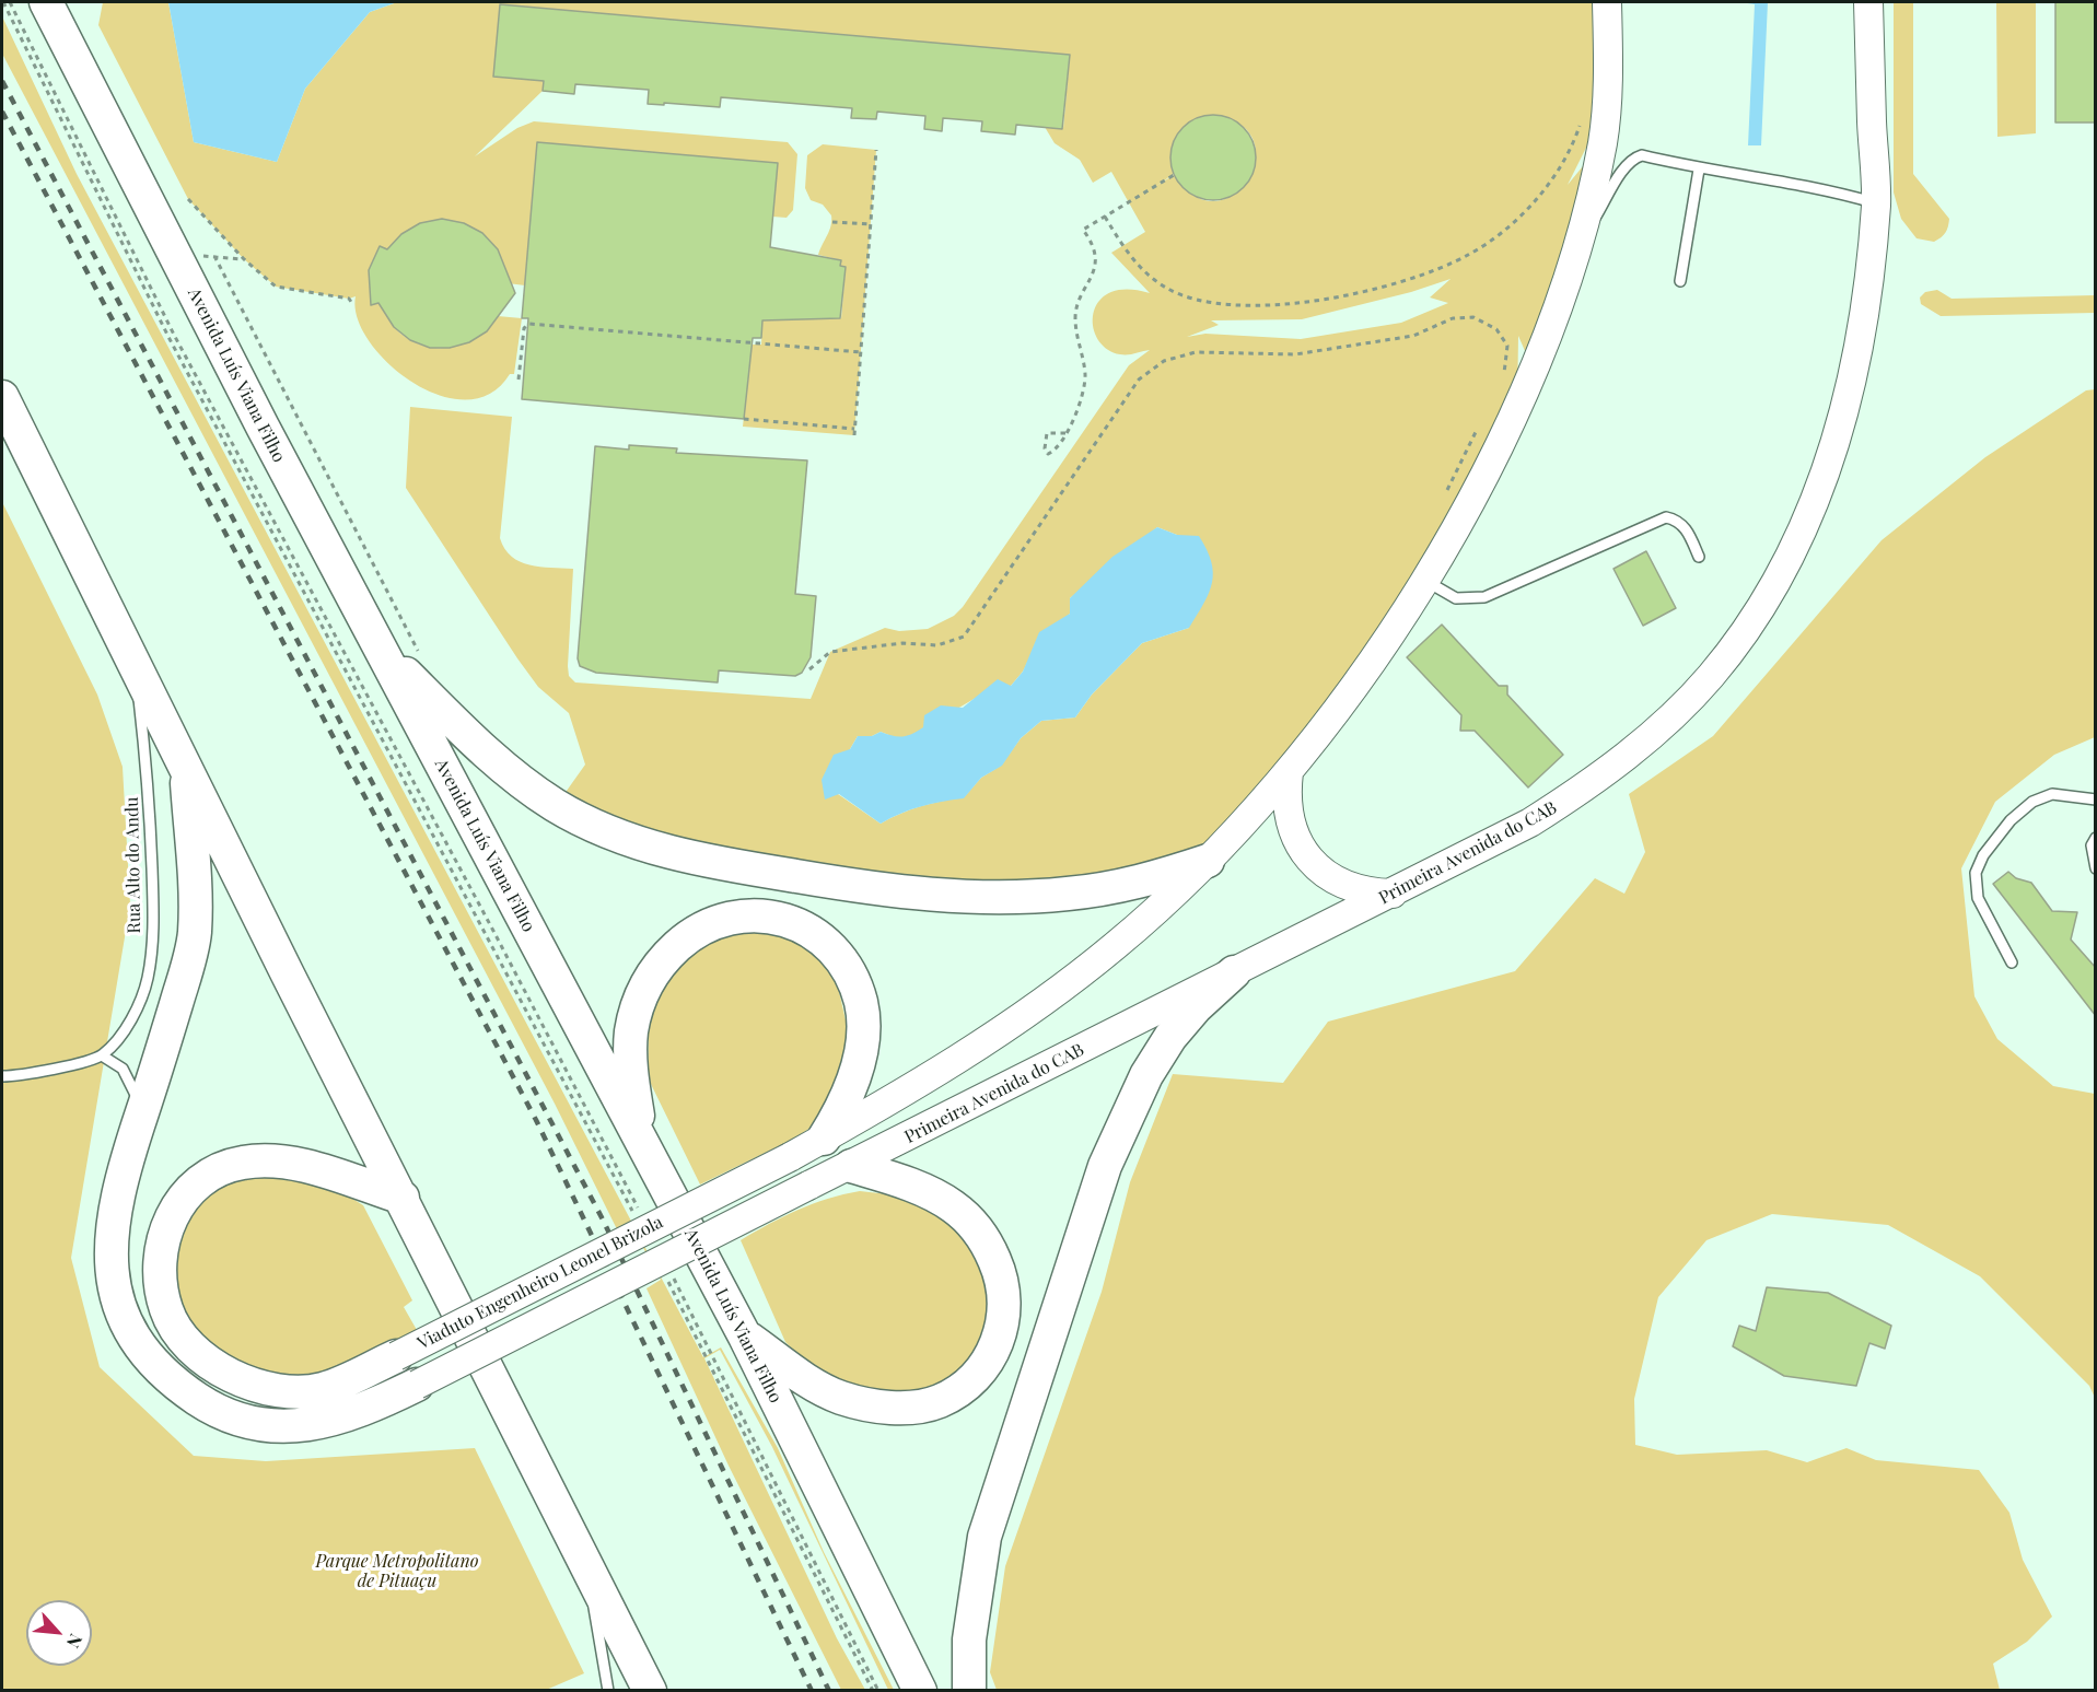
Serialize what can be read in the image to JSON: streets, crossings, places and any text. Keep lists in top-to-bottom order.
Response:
{
  "streets": {
    "highway": ["Avenida Luís Viana Filho"],
    "main road": ["Primeira Avenida do CAB", "Viaduto Engenheiro Leonel Brizola"],
    "lane": ["Rua Alto do Andu"]
  },
  "crossings": [
    ["Primeira Avenida do CAB", "Viaduto Engenheiro Leonel Brizola"]
  ],
  "parks": ["Parque Metropolitano de Pituaçu"],
  "north": "bottom right"
}
